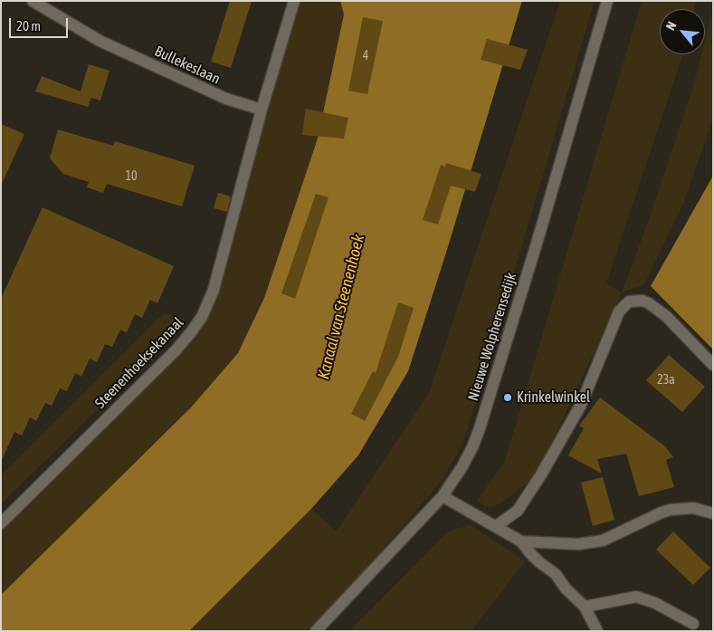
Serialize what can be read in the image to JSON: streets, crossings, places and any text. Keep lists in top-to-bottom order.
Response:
{
  "streets": {
    "street": ["Bullekeslaan", "Nieuwe Wolpherensedijk", "Steenenhoeksekanaal"]
  },
  "crossings": [
    ["Bullekeslaan", "Steenenhoeksekanaal"]
  ],
  "water": ["Kanaal van Steenenhoek"],
  "places": ["Krinkelwinkel"],
  "house_numbers": ["4", "10", "23a"],
  "scale_bar": "20 m",
  "north": "top left"
}
